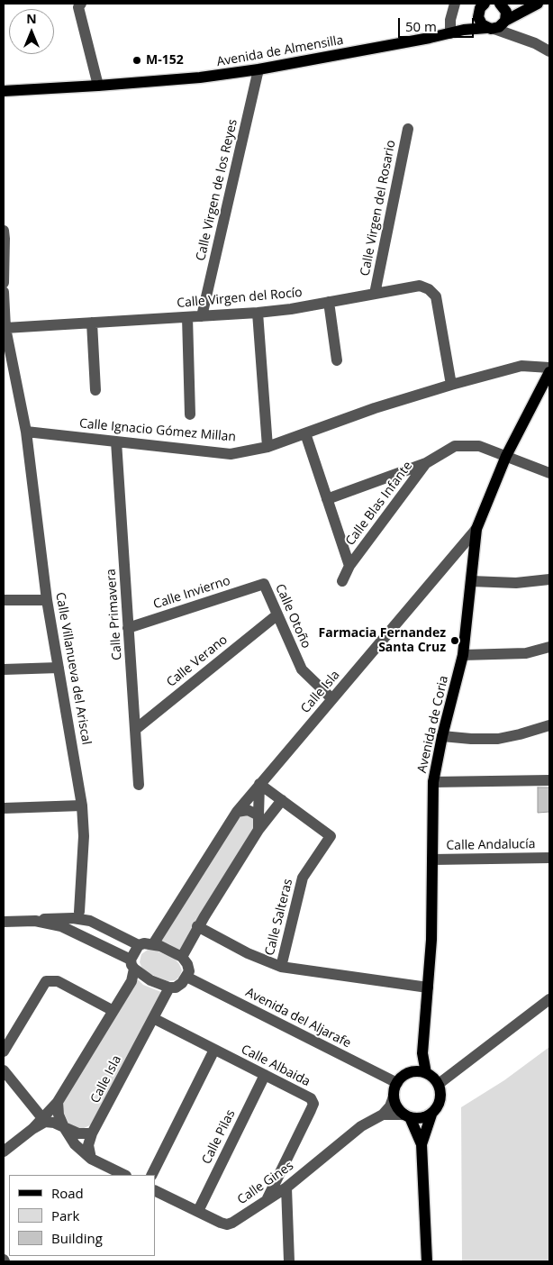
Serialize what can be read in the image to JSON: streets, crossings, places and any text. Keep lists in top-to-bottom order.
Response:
{
  "streets": {
    "main road": ["Avenida de Almensilla", "Avenida de Coria"],
    "street": [
      "Calle Virgen de los Reyes",
      "Calle Virgen del Rosario",
      "Calle Virgen del Rocío",
      "Calle Ignacio Gómez Millan",
      "Calle Blas Infante",
      "Calle Invierno",
      "Calle Primavera",
      "Calle Otoño",
      "Calle Verano",
      "Calle Villanueva del Ariscal",
      "Calle Isla",
      "Calle Andalucía",
      "Calle Salteras",
      "Avenida del Aljarafe",
      "Calle Albaida",
      "Calle Pilas",
      "Calle Gines"
    ]
  },
  "crossings": [
    ["Avenida de Almensilla", "Calle Virgen de los Reyes"],
    ["Calle Virgen de los Reyes", "Calle Virgen del Rocío"],
    ["Calle Virgen del Rosario", "Calle Virgen del Rocío"],
    ["Calle Virgen del Rocío", "Calle Ignacio Gómez Millan"],
    ["Calle Ignacio Gómez Millan", "Calle Blas Infante"],
    ["Calle Ignacio Gómez Millan", "Calle Primavera"],
    ["Calle Ignacio Gómez Millan", "Calle Villanueva del Ariscal"],
    ["Calle Blas Infante", "Avenida de Coria"],
    ["Calle Invierno", "Calle Primavera"],
    ["Calle Invierno", "Calle Otoño"],
    ["Calle Primavera", "Calle Verano"],
    ["Calle Otoño", "Calle Verano"],
    ["Calle Otoño", "Calle Isla"],
    ["Calle Isla", "Avenida de Coria"],
    ["Calle Isla", "Calle Salteras"],
    ["Calle Isla", "Avenida del Aljarafe"],
    ["Calle Isla", "Calle Albaida"],
    ["Avenida de Coria", "Calle Andalucía"],
    ["Avenida de Coria", "Avenida del Aljarafe"],
    ["Calle Albaida", "Calle Pilas"],
    ["Calle Albaida", "Calle Gines"],
    ["Calle Pilas", "Calle Gines"]
  ],
  "places": ["M-152", "Farmacia Fernandez Santa Cruz"],
  "legend": ["Road", "Park", "Building"],
  "scale_bar": "50 m",
  "north": "top"
}
